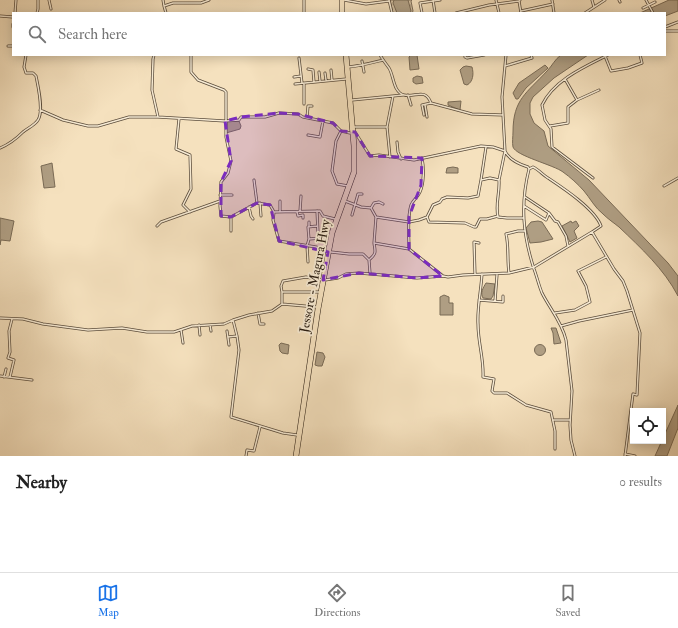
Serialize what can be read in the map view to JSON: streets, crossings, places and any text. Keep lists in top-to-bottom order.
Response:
{
  "streets": {
    "highway": ["Jessore - Magura Hwy"]
  },
  "page": {
    "search": "Search here",
    "heading": ["Nearby", "0 results"],
    "nav": ["Map", "Directions", "Saved"]
  }
}
